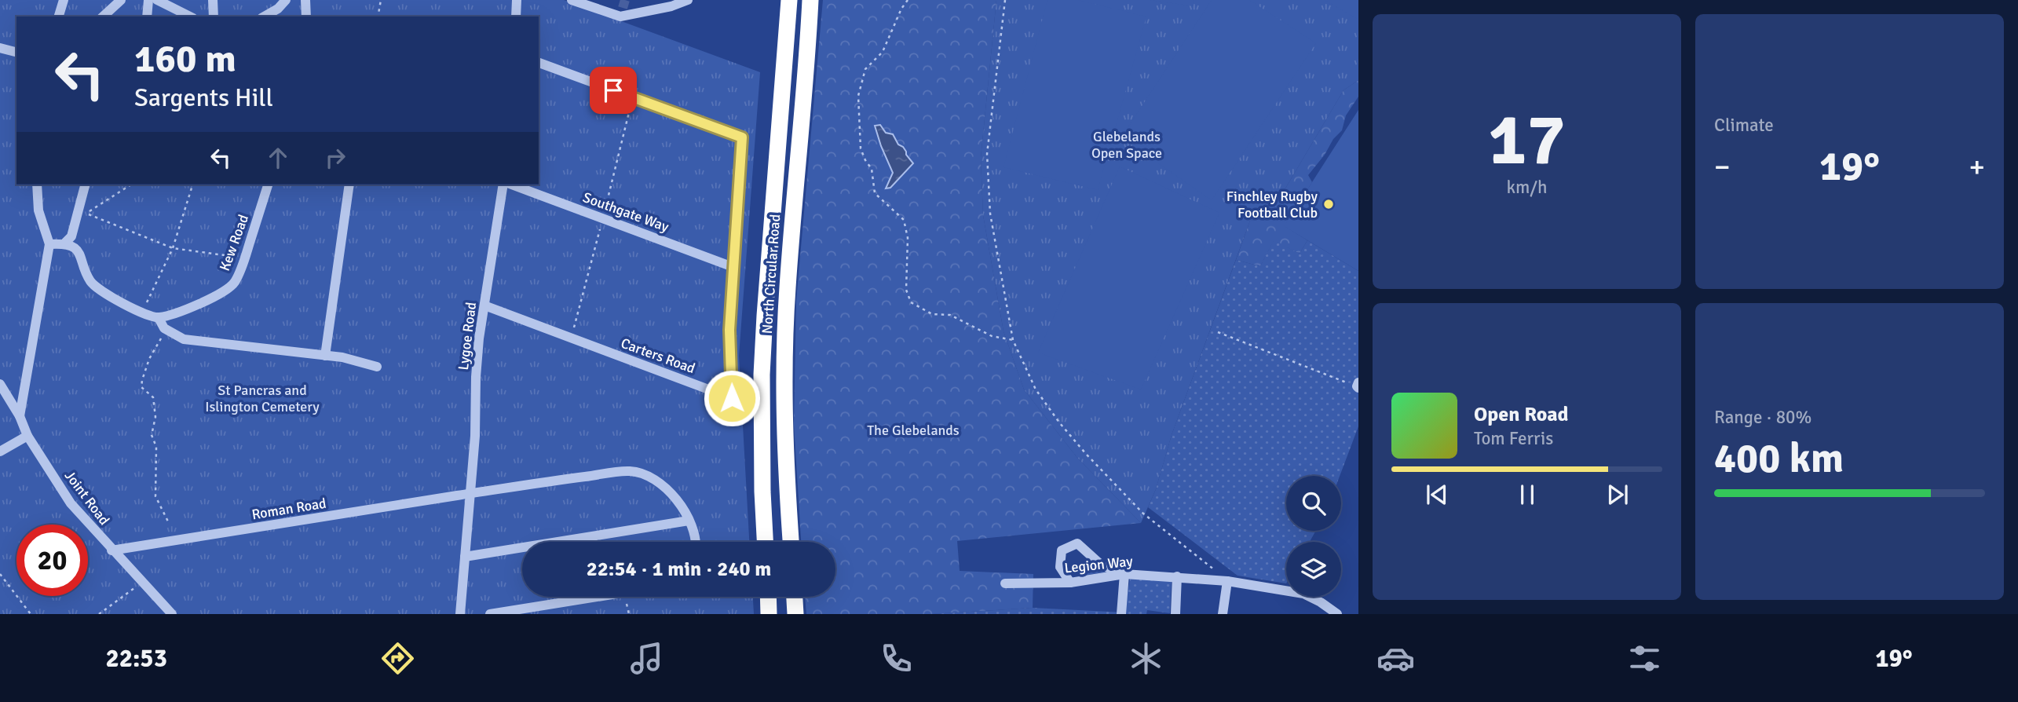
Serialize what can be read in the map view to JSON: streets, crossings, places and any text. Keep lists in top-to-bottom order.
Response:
{
  "streets": {
    "highway": ["North Circular Road"],
    "street": [
      "Southgate Way",
      "Kew Road",
      "Lygoe Road",
      "Carters Road",
      "Joint Road",
      "Roman Road",
      "Legion Way"
    ]
  },
  "crossings": [
    ["Southgate Way", "Carters Road"],
    ["Lygoe Road", "Carters Road"],
    ["Lygoe Road", "Roman Road"],
    ["Joint Road", "Roman Road"]
  ],
  "parks": ["Glebelands Open Space", "St Pancras and Islington Cemetery", "The Glebelands"],
  "places": ["Finchley Rugby Football Club"],
  "page": {
    "tile": [
      ["17", "km/h"],
      "Climate",
      ["Range · 80%", "400 km"]
    ],
    "turn": ["160 m", "Sargents Hill"],
    "heat": ["−", "19°", "+"],
    "song": ["Open Road", "Tom Ferris"],
    "limit": "20",
    "trip": "22:54 · 1 min · 240 m",
    "tabs": ["22:53", "19°"]
  }
}
